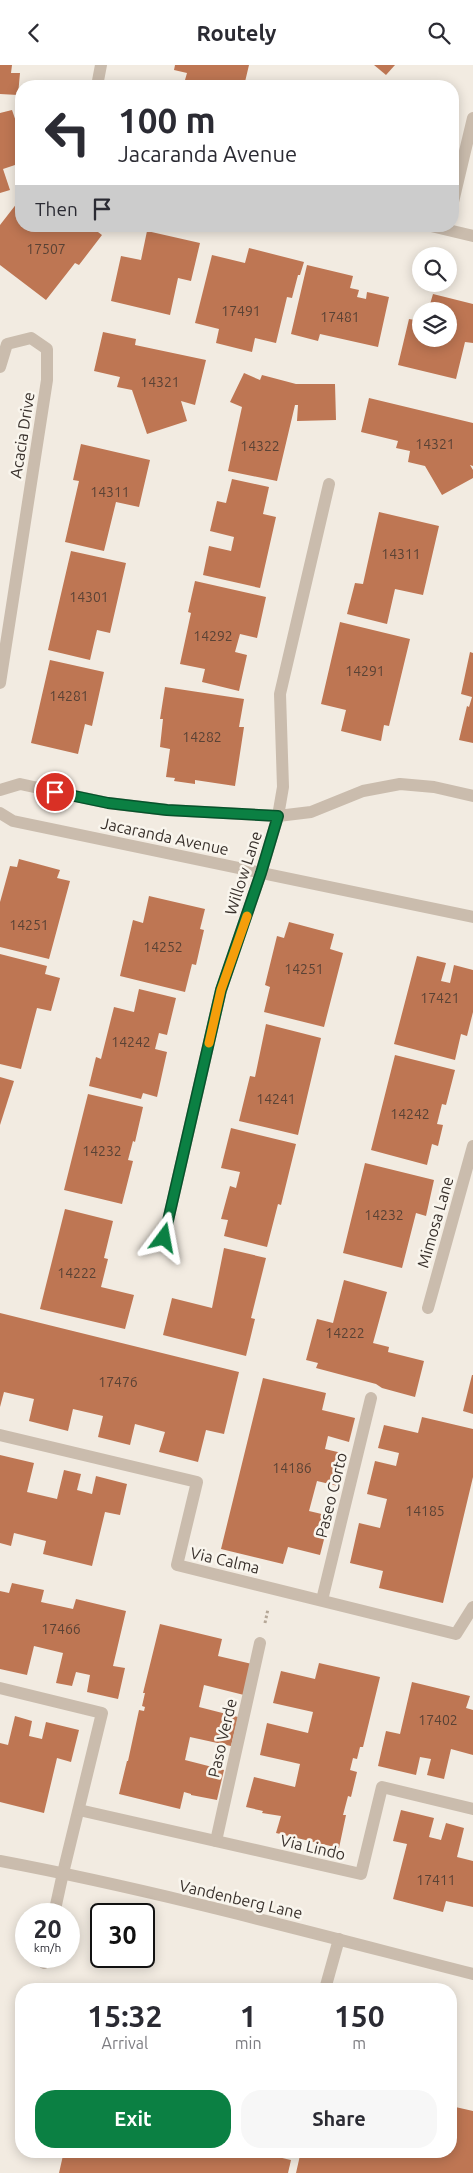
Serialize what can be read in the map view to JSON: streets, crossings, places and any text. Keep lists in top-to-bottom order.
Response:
{
  "streets": {
    "street": [
      "Acacia Drive",
      "Jacaranda Avenue",
      "Willow Lane",
      "Mimosa Lane",
      "Paseo Corto",
      "Via Calma",
      "Paso Verde",
      "Via Lindo",
      "Vandenberg Lane"
    ]
  },
  "crossings": [
    ["Jacaranda Avenue", "Willow Lane"],
    ["Paseo Corto", "Via Calma"],
    ["Paso Verde", "Via Lindo"]
  ],
  "house_numbers": [
    "17507",
    "17491",
    "17481",
    "14321",
    "14321",
    "14322",
    "14311",
    "14311",
    "14301",
    "14292",
    "14291",
    "14281",
    "14282",
    "14251",
    "14252",
    "14251",
    "17421",
    "14242",
    "14241",
    "14242",
    "14232",
    "14232",
    "14222",
    "14222",
    "17476",
    "14186",
    "14185",
    "17466",
    "17402",
    "17411"
  ],
  "page": {
    "header": "Routely",
    "turn": ["100 m", "Jacaranda Avenue"],
    "then": "Then",
    "speed": "20 km/h",
    "limit": "30",
    "eta": [
      "15:32",
      "Arrival",
      "1",
      "min",
      "150",
      "m"
    ],
    "buttons": ["Exit", "Share"]
  }
}
